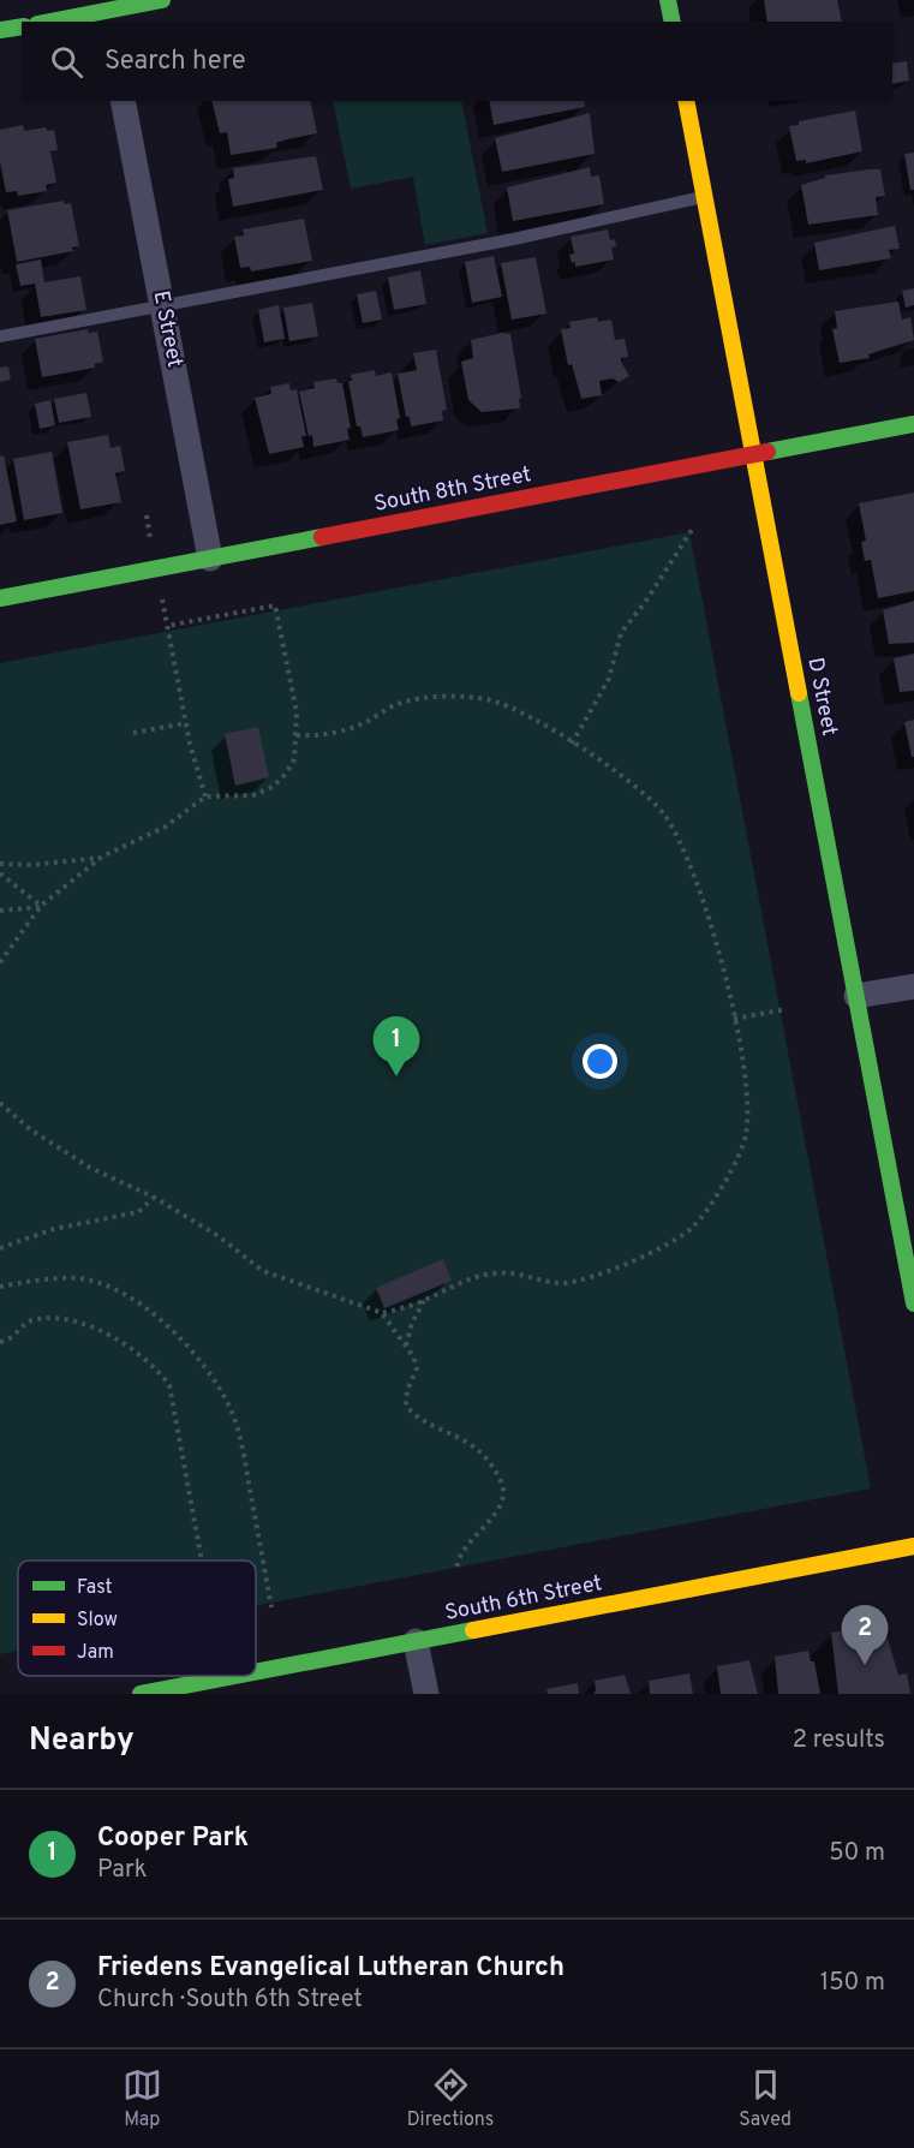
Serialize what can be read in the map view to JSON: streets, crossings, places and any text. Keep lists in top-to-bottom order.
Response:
{
  "streets": {
    "street": [
      "E Street",
      "South 8th Street",
      "D Street",
      "South 6th Street"
    ]
  },
  "crossings": [
    ["E Street", "South 8th Street"],
    ["South 8th Street", "D Street"]
  ],
  "legend": ["Fast", "Slow", "Jam"],
  "page": {
    "search": "Search here",
    "pins": ["1", "2"],
    "heading": ["Nearby", "2 results"],
    "list": [
      {
        "mark": "1",
        "name": "Cooper Park",
        "note": "Park",
        "value": "50 m"
      },
      {
        "mark": "2",
        "name": "Friedens Evangelical Lutheran Church",
        "note": "Church · South 6th Street",
        "value": "150 m"
      }
    ],
    "nav": ["Map", "Directions", "Saved"]
  }
}
